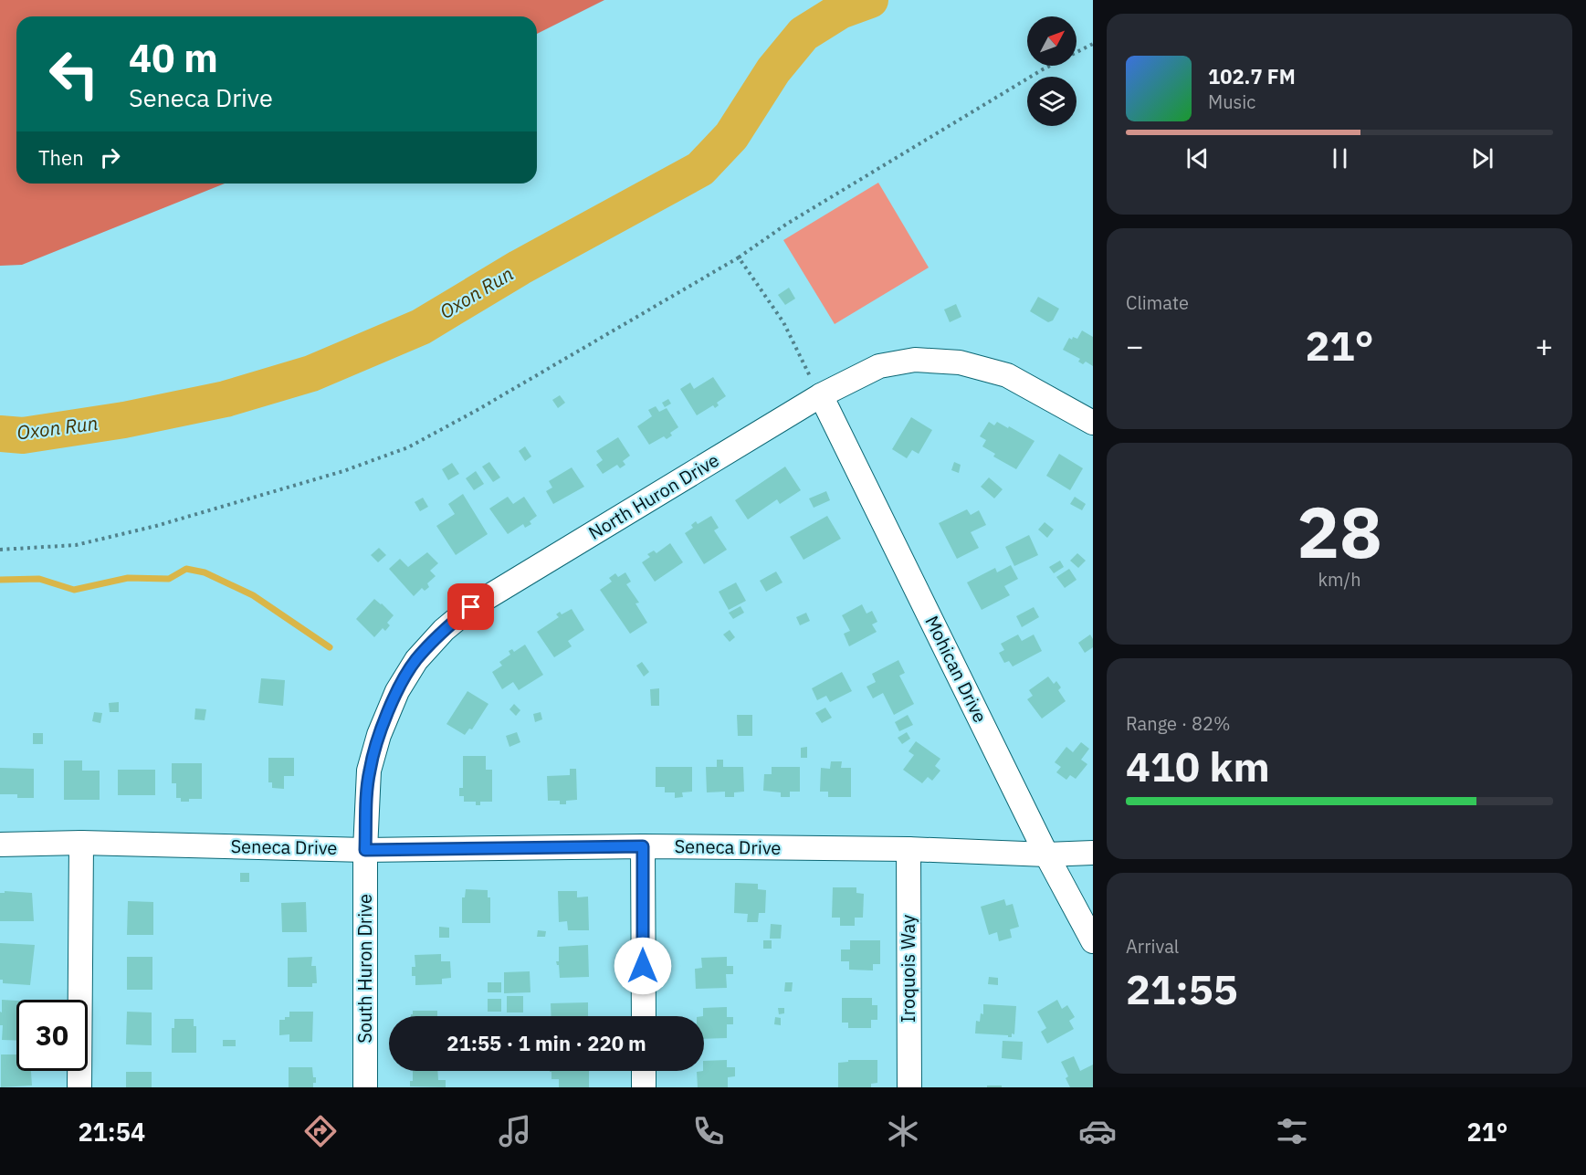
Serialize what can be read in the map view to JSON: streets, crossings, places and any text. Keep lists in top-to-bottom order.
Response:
{
  "streets": {
    "street": [
      "North Huron Drive",
      "Mohican Drive",
      "Seneca Drive",
      "South Huron Drive",
      "Iroquois Way"
    ]
  },
  "crossings": [
    ["North Huron Drive", "Mohican Drive"],
    ["North Huron Drive", "Seneca Drive"],
    ["North Huron Drive", "South Huron Drive"],
    ["Mohican Drive", "Seneca Drive"],
    ["Seneca Drive", "South Huron Drive"],
    ["Seneca Drive", "Iroquois Way"]
  ],
  "water": ["Oxon Run"],
  "north": "top right",
  "page": {
    "turn": ["40 m", "Seneca Drive"],
    "song": ["102.7 FM", "Music"],
    "then": "Then",
    "tile": [
      "Climate",
      ["28", "km/h"],
      ["Range · 82%", "410 km"],
      ["Arrival", "21:55"]
    ],
    "heat": ["−", "21°", "+"],
    "limit": "30",
    "trip": "21:55 · 1 min · 220 m",
    "tabs": ["21:54", "21°"]
  }
}
